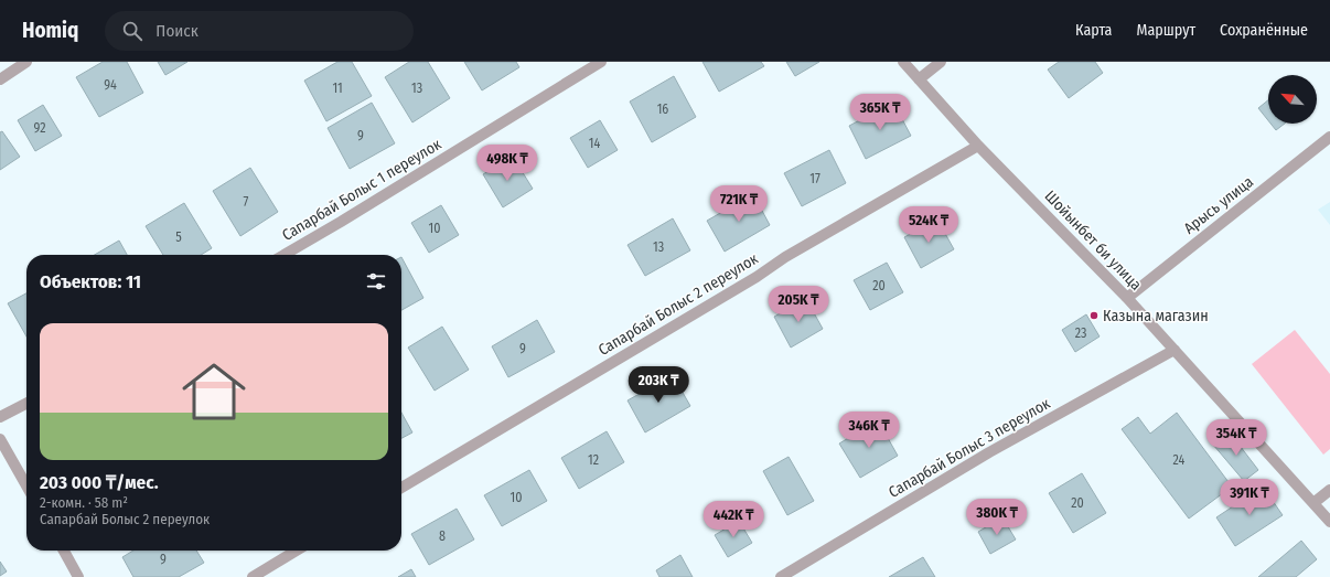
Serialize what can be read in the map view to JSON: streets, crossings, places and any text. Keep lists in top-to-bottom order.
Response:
{
  "streets": {
    "street": [
      "Сапарбай Болыс 1 переулок",
      "Арысь улица",
      "Шойынбет би улица",
      "Сапарбай Болыс 2 переулок",
      "Сапарбай Болыс 3 переулок"
    ]
  },
  "crossings": [
    ["Арысь улица", "Шойынбет би улица"],
    ["Шойынбет би улица", "Сапарбай Болыс 2 переулок"],
    ["Шойынбет би улица", "Сапарбай Болыс 3 переулок"]
  ],
  "places": ["Казына магазин"],
  "house_numbers": [
    "94",
    "11",
    "13",
    "16",
    "92",
    "9",
    "14",
    "17",
    "7",
    "10",
    "5",
    "13",
    "20",
    "23",
    "9",
    "12",
    "24",
    "10",
    "20",
    "8",
    "9"
  ],
  "north": "top left",
  "page": {
    "header": "Homiq",
    "search": "Поиск",
    "nav": ["Карта", "Маршрут", "Сохранённые"],
    "price": [
      "365K ₸",
      "498K ₸",
      "721K ₸",
      "524K ₸",
      "205K ₸",
      "203K ₸",
      "346K ₸",
      "354K ₸",
      "391K ₸",
      "380K ₸",
      "442K ₸"
    ],
    "heading": "Объектов: 11",
    "list": [
      {
        "name": "203 000 ₸/мес.",
        "note": "2-комн. · 58 m² · Сапарбай Болыс 2 переулок"
      }
    ]
  }
}
